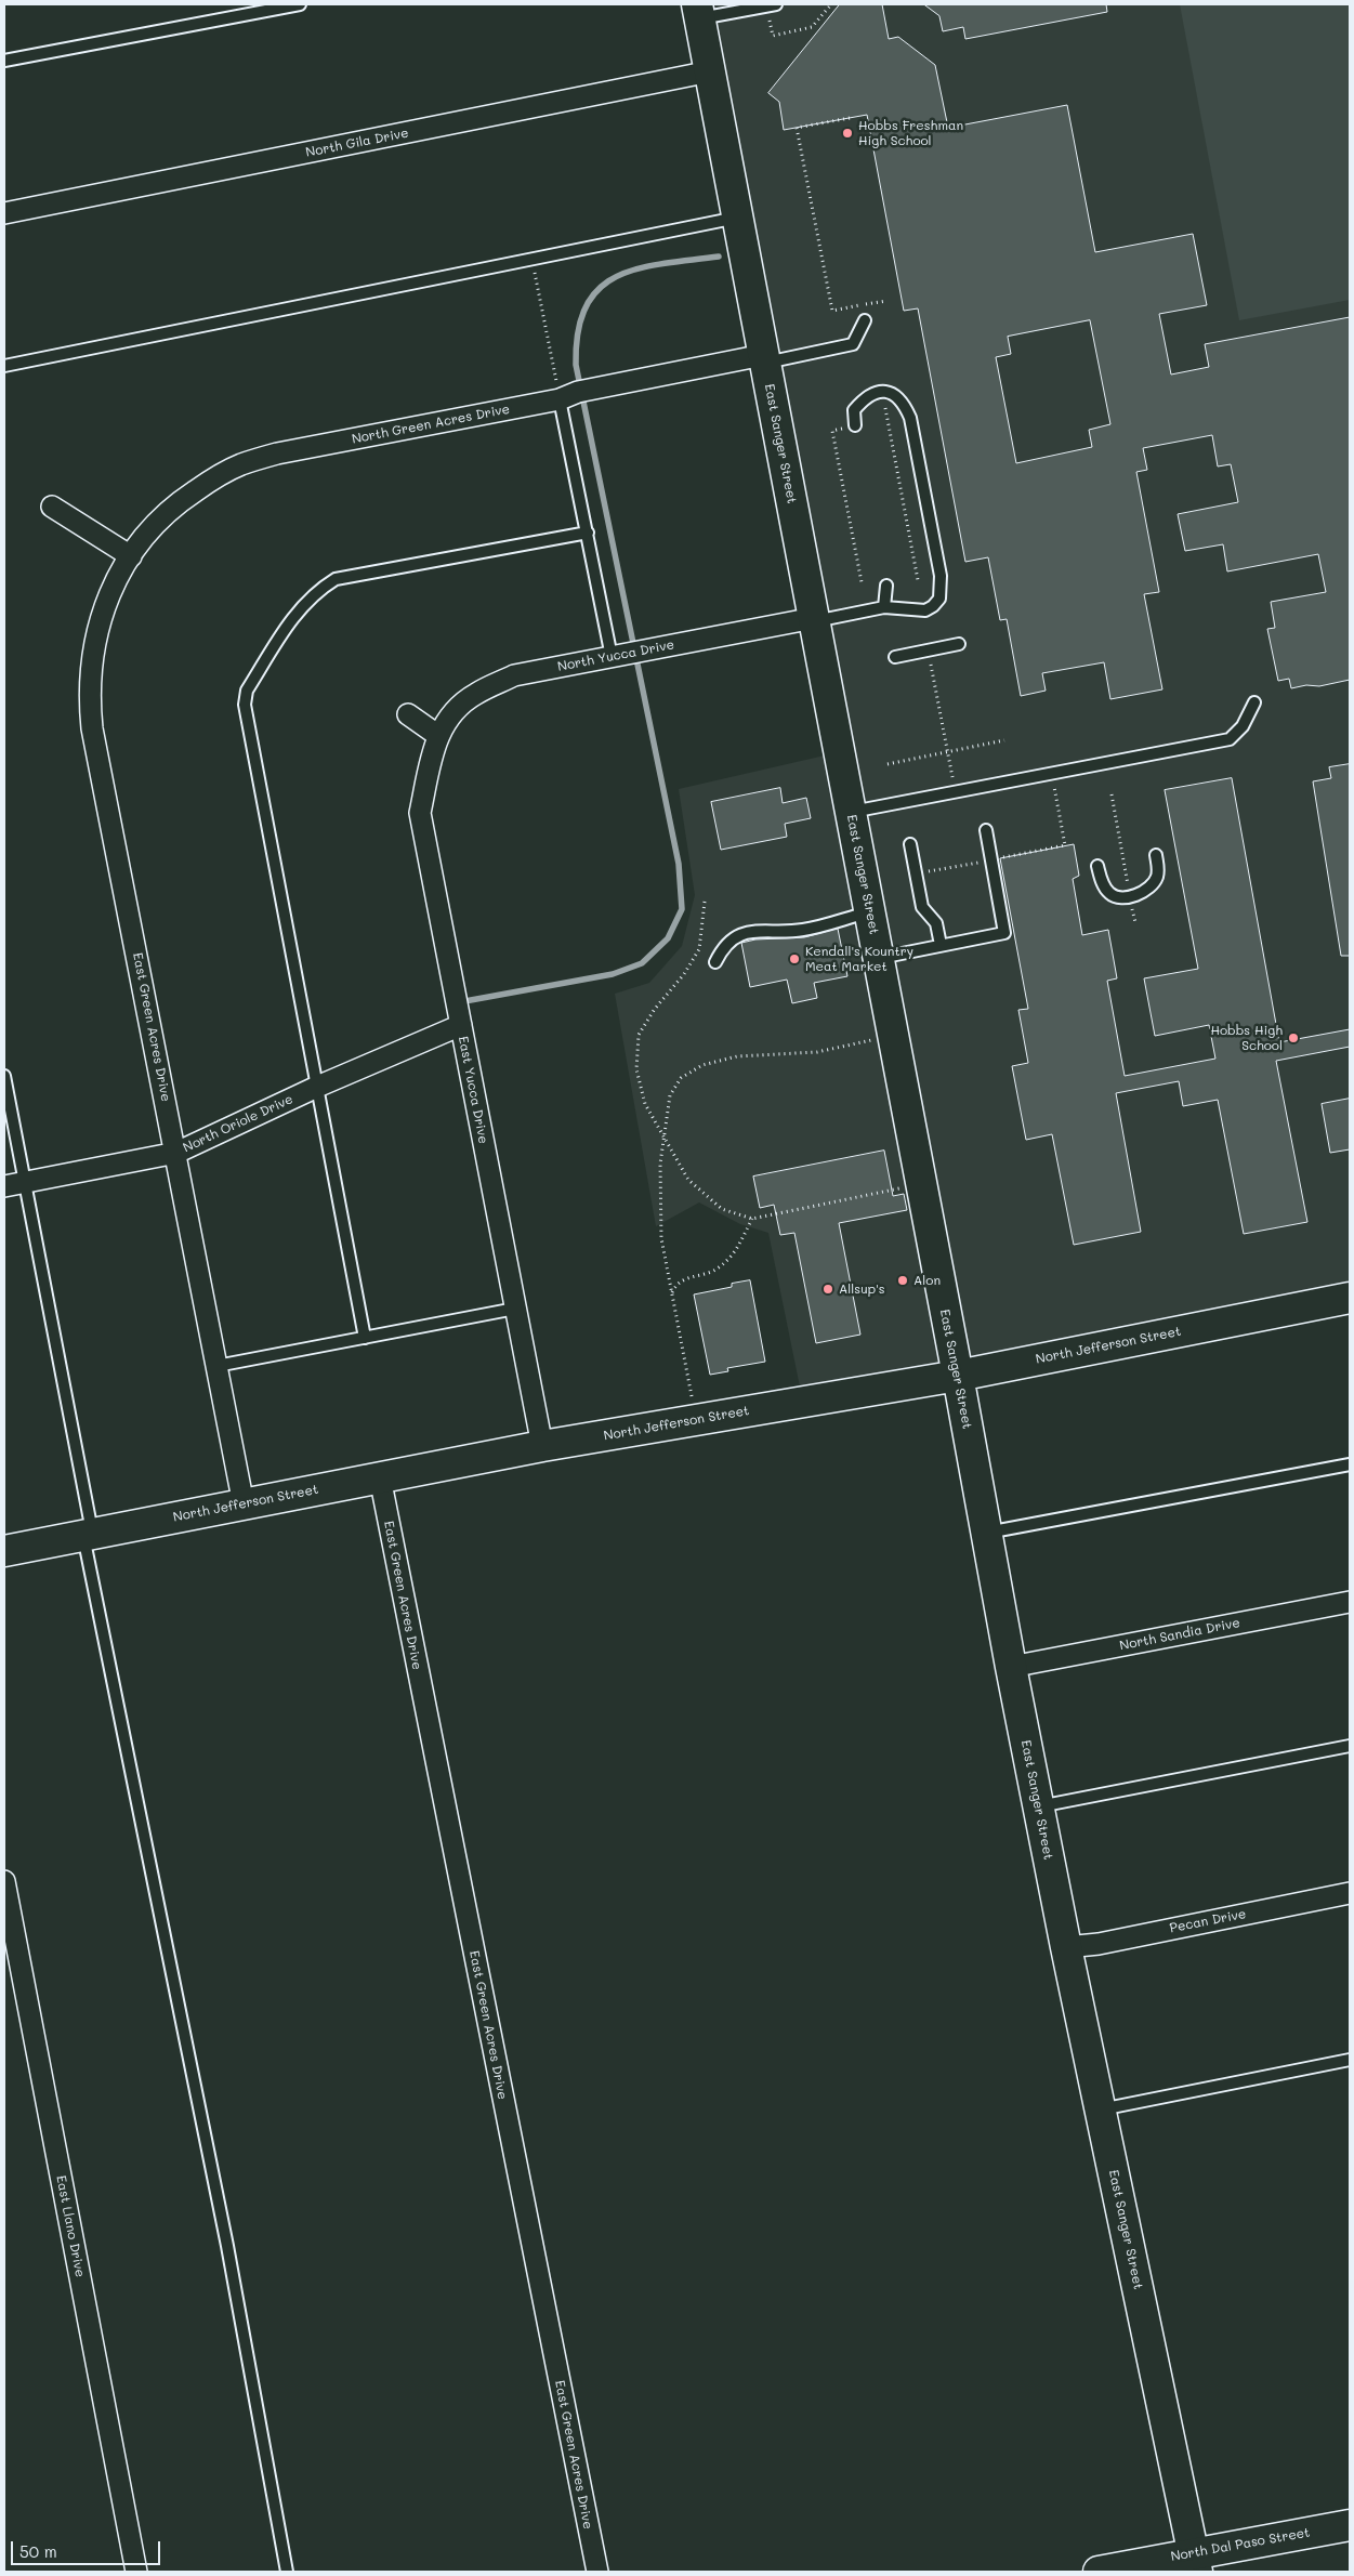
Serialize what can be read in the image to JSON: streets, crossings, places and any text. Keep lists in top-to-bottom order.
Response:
{
  "streets": {
    "main road": ["East Sanger Street", "North Jefferson Street", "North Dal Paso Street"],
    "street": [
      "North Gila Drive",
      "North Green Acres Drive",
      "North Yucca Drive",
      "East Green Acres Drive",
      "East Yucca Drive",
      "North Oriole Drive",
      "North Sandia Drive",
      "Pecan Drive",
      "East Llano Drive"
    ]
  },
  "crossings": [
    ["North Gila Drive", "East Sanger Street"],
    ["North Green Acres Drive", "East Sanger Street"],
    ["North Green Acres Drive", "East Green Acres Drive"],
    ["East Sanger Street", "North Yucca Drive"],
    ["East Sanger Street", "North Jefferson Street"],
    ["East Sanger Street", "North Sandia Drive"],
    ["East Sanger Street", "Pecan Drive"],
    ["East Sanger Street", "North Dal Paso Street"],
    ["North Yucca Drive", "East Yucca Drive"],
    ["East Green Acres Drive", "North Oriole Drive"],
    ["East Green Acres Drive", "North Jefferson Street"],
    ["East Yucca Drive", "North Oriole Drive"],
    ["East Yucca Drive", "North Jefferson Street"]
  ],
  "places": [
    "Hobbs Freshman High School",
    "Kendall's Kountry Meat Market",
    "Hobbs High School",
    "Alon",
    "Allsup's"
  ],
  "scale_bar": "50 m"
}
